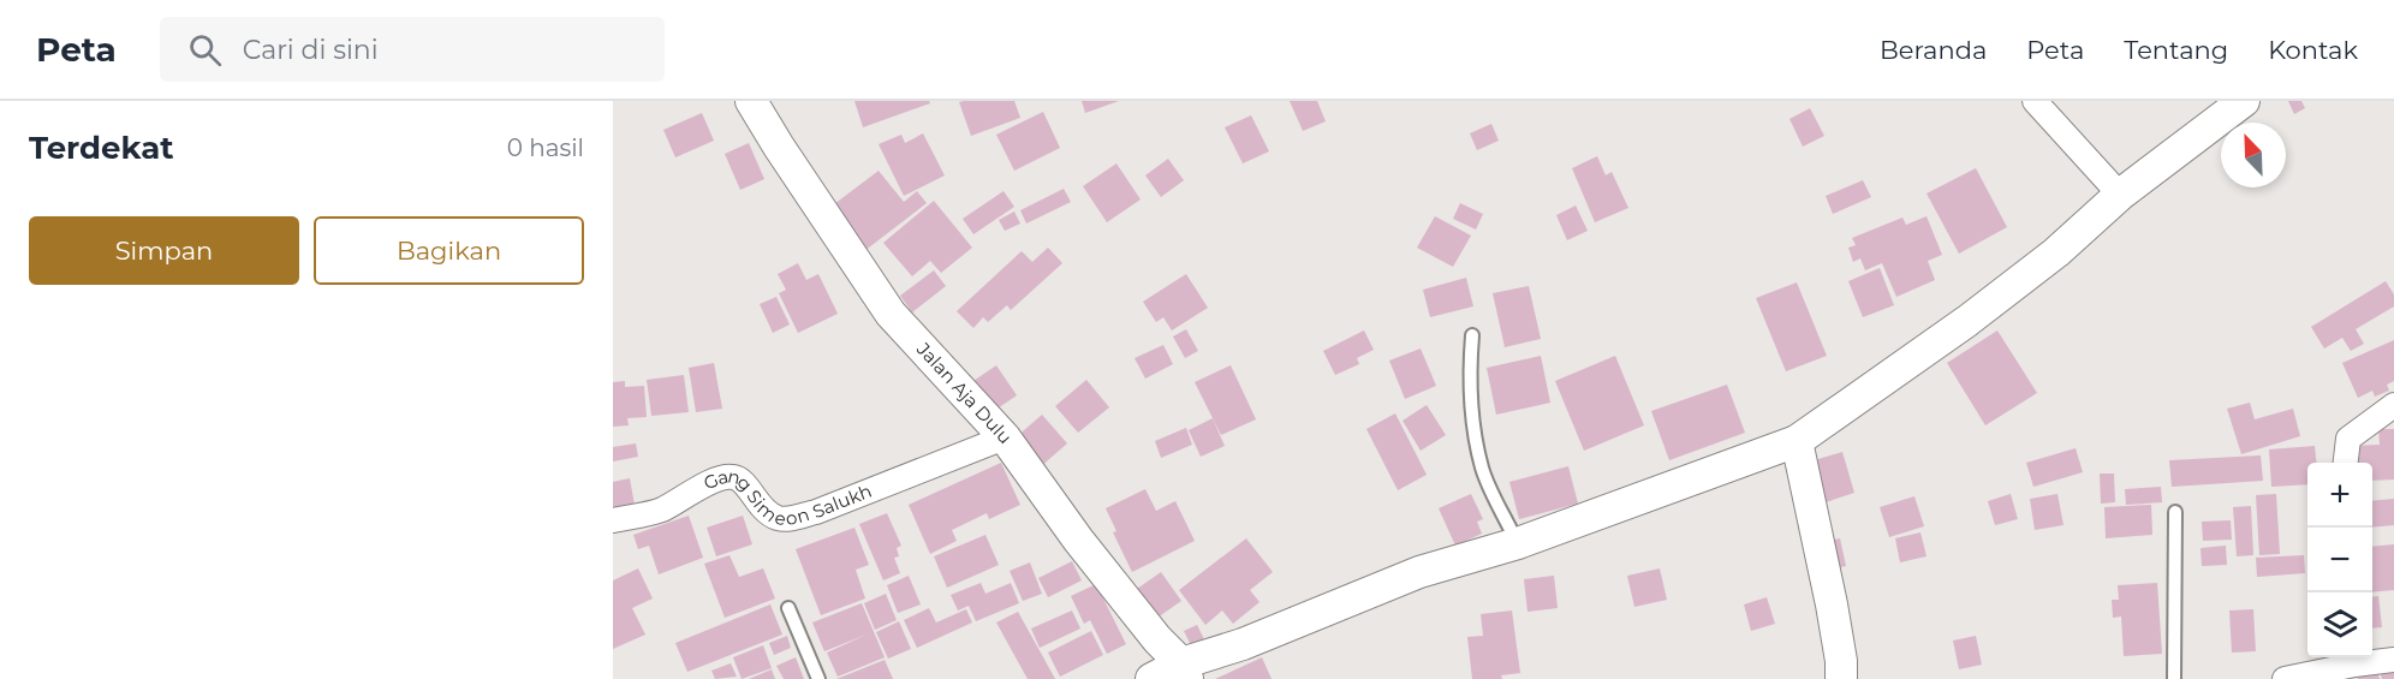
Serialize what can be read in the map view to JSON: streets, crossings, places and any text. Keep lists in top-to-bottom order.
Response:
{
  "streets": {
    "street": ["Jalan Aja Dulu", "Gang Simeon Salukh"]
  },
  "crossings": [
    ["Jalan Aja Dulu", "Gang Simeon Salukh"]
  ],
  "north": "top left",
  "page": {
    "header": "Peta",
    "search": "Cari di sini",
    "nav": [
      "Beranda",
      "Peta",
      "Tentang",
      "Kontak"
    ],
    "heading": ["Terdekat", "0 hasil"],
    "buttons": ["Simpan", "Bagikan"],
    "map_buttons": ["+", "−"]
  }
}
